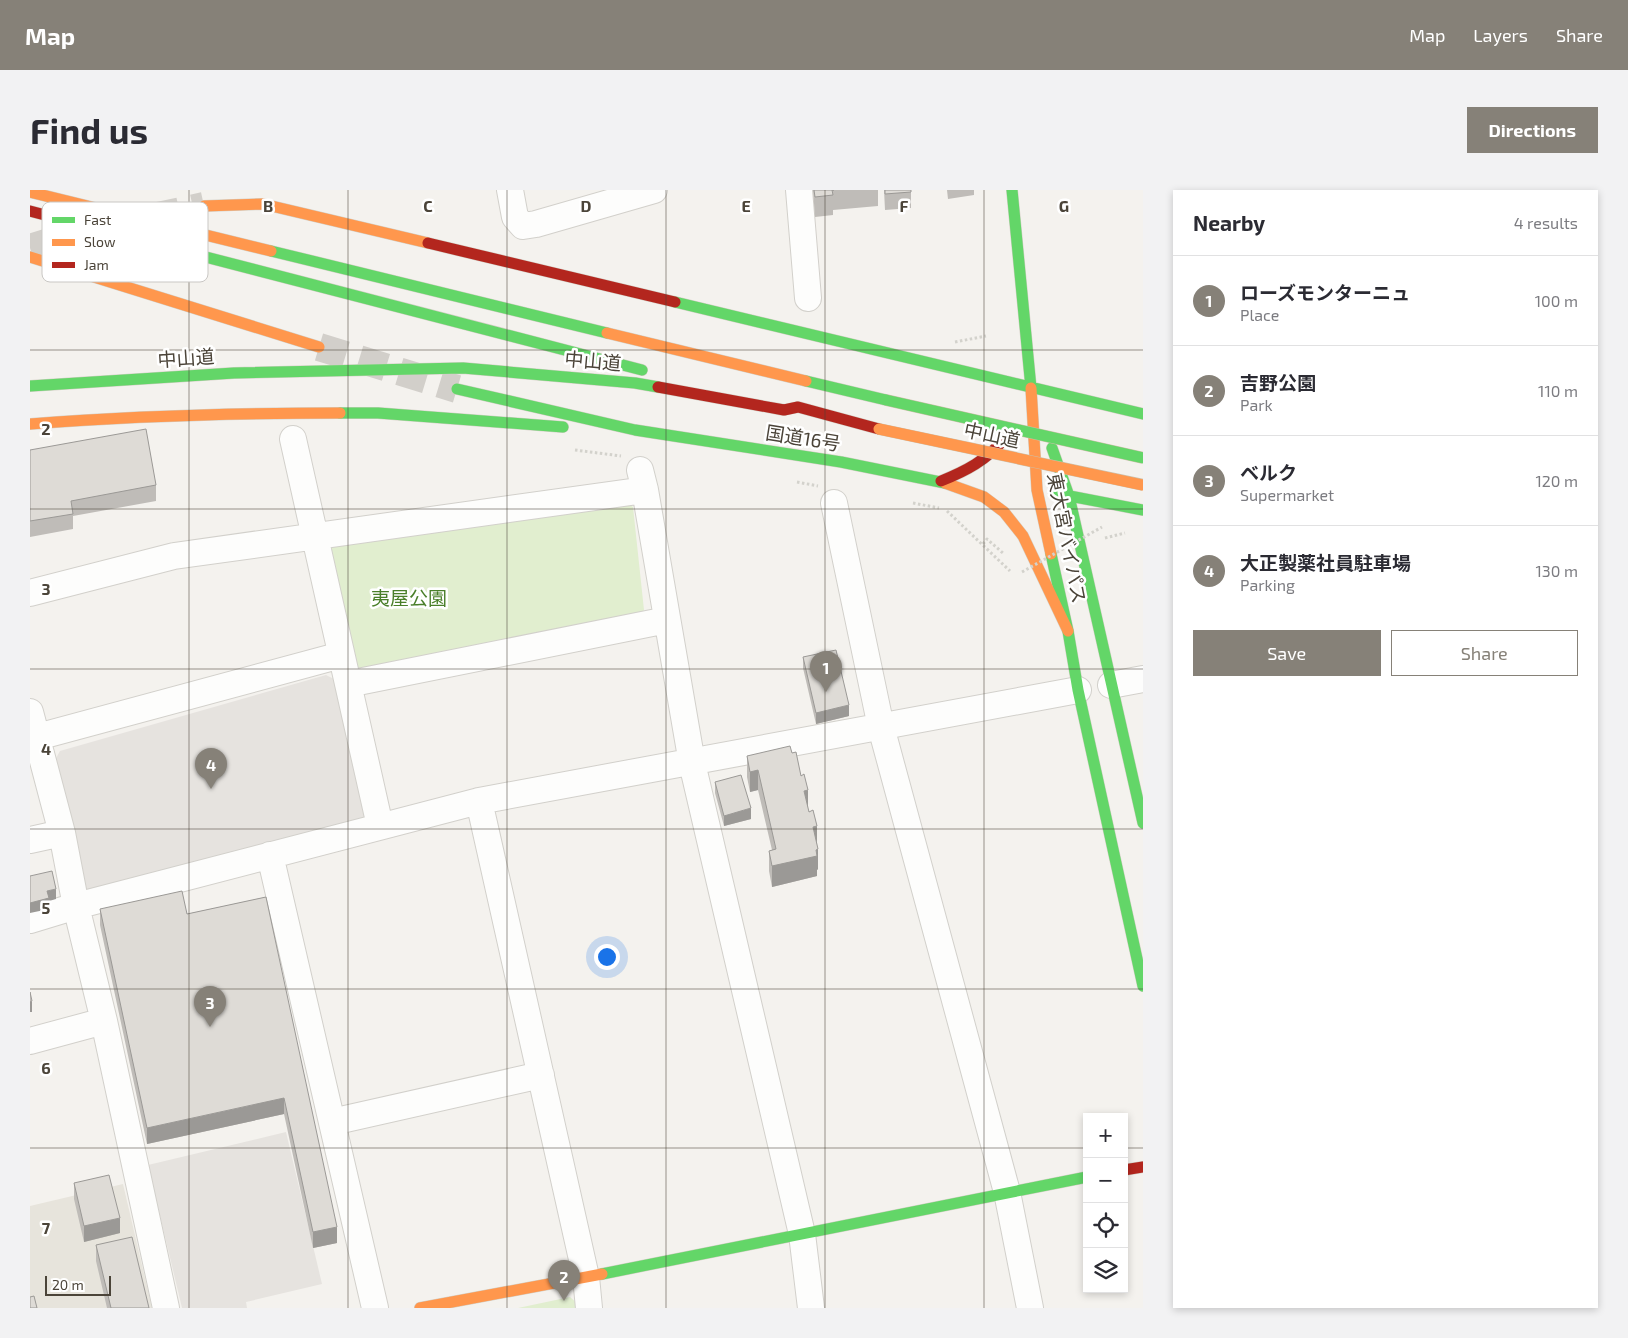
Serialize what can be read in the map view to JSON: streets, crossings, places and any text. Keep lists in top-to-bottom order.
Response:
{
  "streets": {
    "main road": ["中山道", "国道16号", "東大宮バイパス"]
  },
  "crossings": [
    ["国道16号", "東大宮バイパス"]
  ],
  "parks": ["夷屋公園"],
  "legend": ["Fast", "Slow", "Jam"],
  "scale_bar": "20 m",
  "page": {
    "header": "Map",
    "nav": ["Map", "Layers", "Share"],
    "buttons": [
      "Directions",
      ["Save", "Share"]
    ],
    "title": "Find us",
    "heading": ["Nearby", "4 results"],
    "list": [
      {
        "mark": "1",
        "name": "ローズモンターニュ",
        "note": "Place",
        "value": "100 m"
      },
      {
        "mark": "2",
        "name": "吉野公園",
        "note": "Park",
        "value": "110 m"
      },
      {
        "mark": "3",
        "name": "ベルク",
        "note": "Supermarket",
        "value": "120 m"
      },
      {
        "mark": "4",
        "name": "大正製薬社員駐車場",
        "note": "Parking",
        "value": "130 m"
      }
    ],
    "pins": [
      "1",
      "4",
      "3",
      "2"
    ],
    "map_buttons": ["+", "−"],
    "scale": "20 m"
  },
  "grid": {
    "columns": [
      "B",
      "C",
      "D",
      "E",
      "F",
      "G"
    ],
    "rows": [
      "2",
      "3",
      "4",
      "5",
      "6",
      "7"
    ]
  }
}
